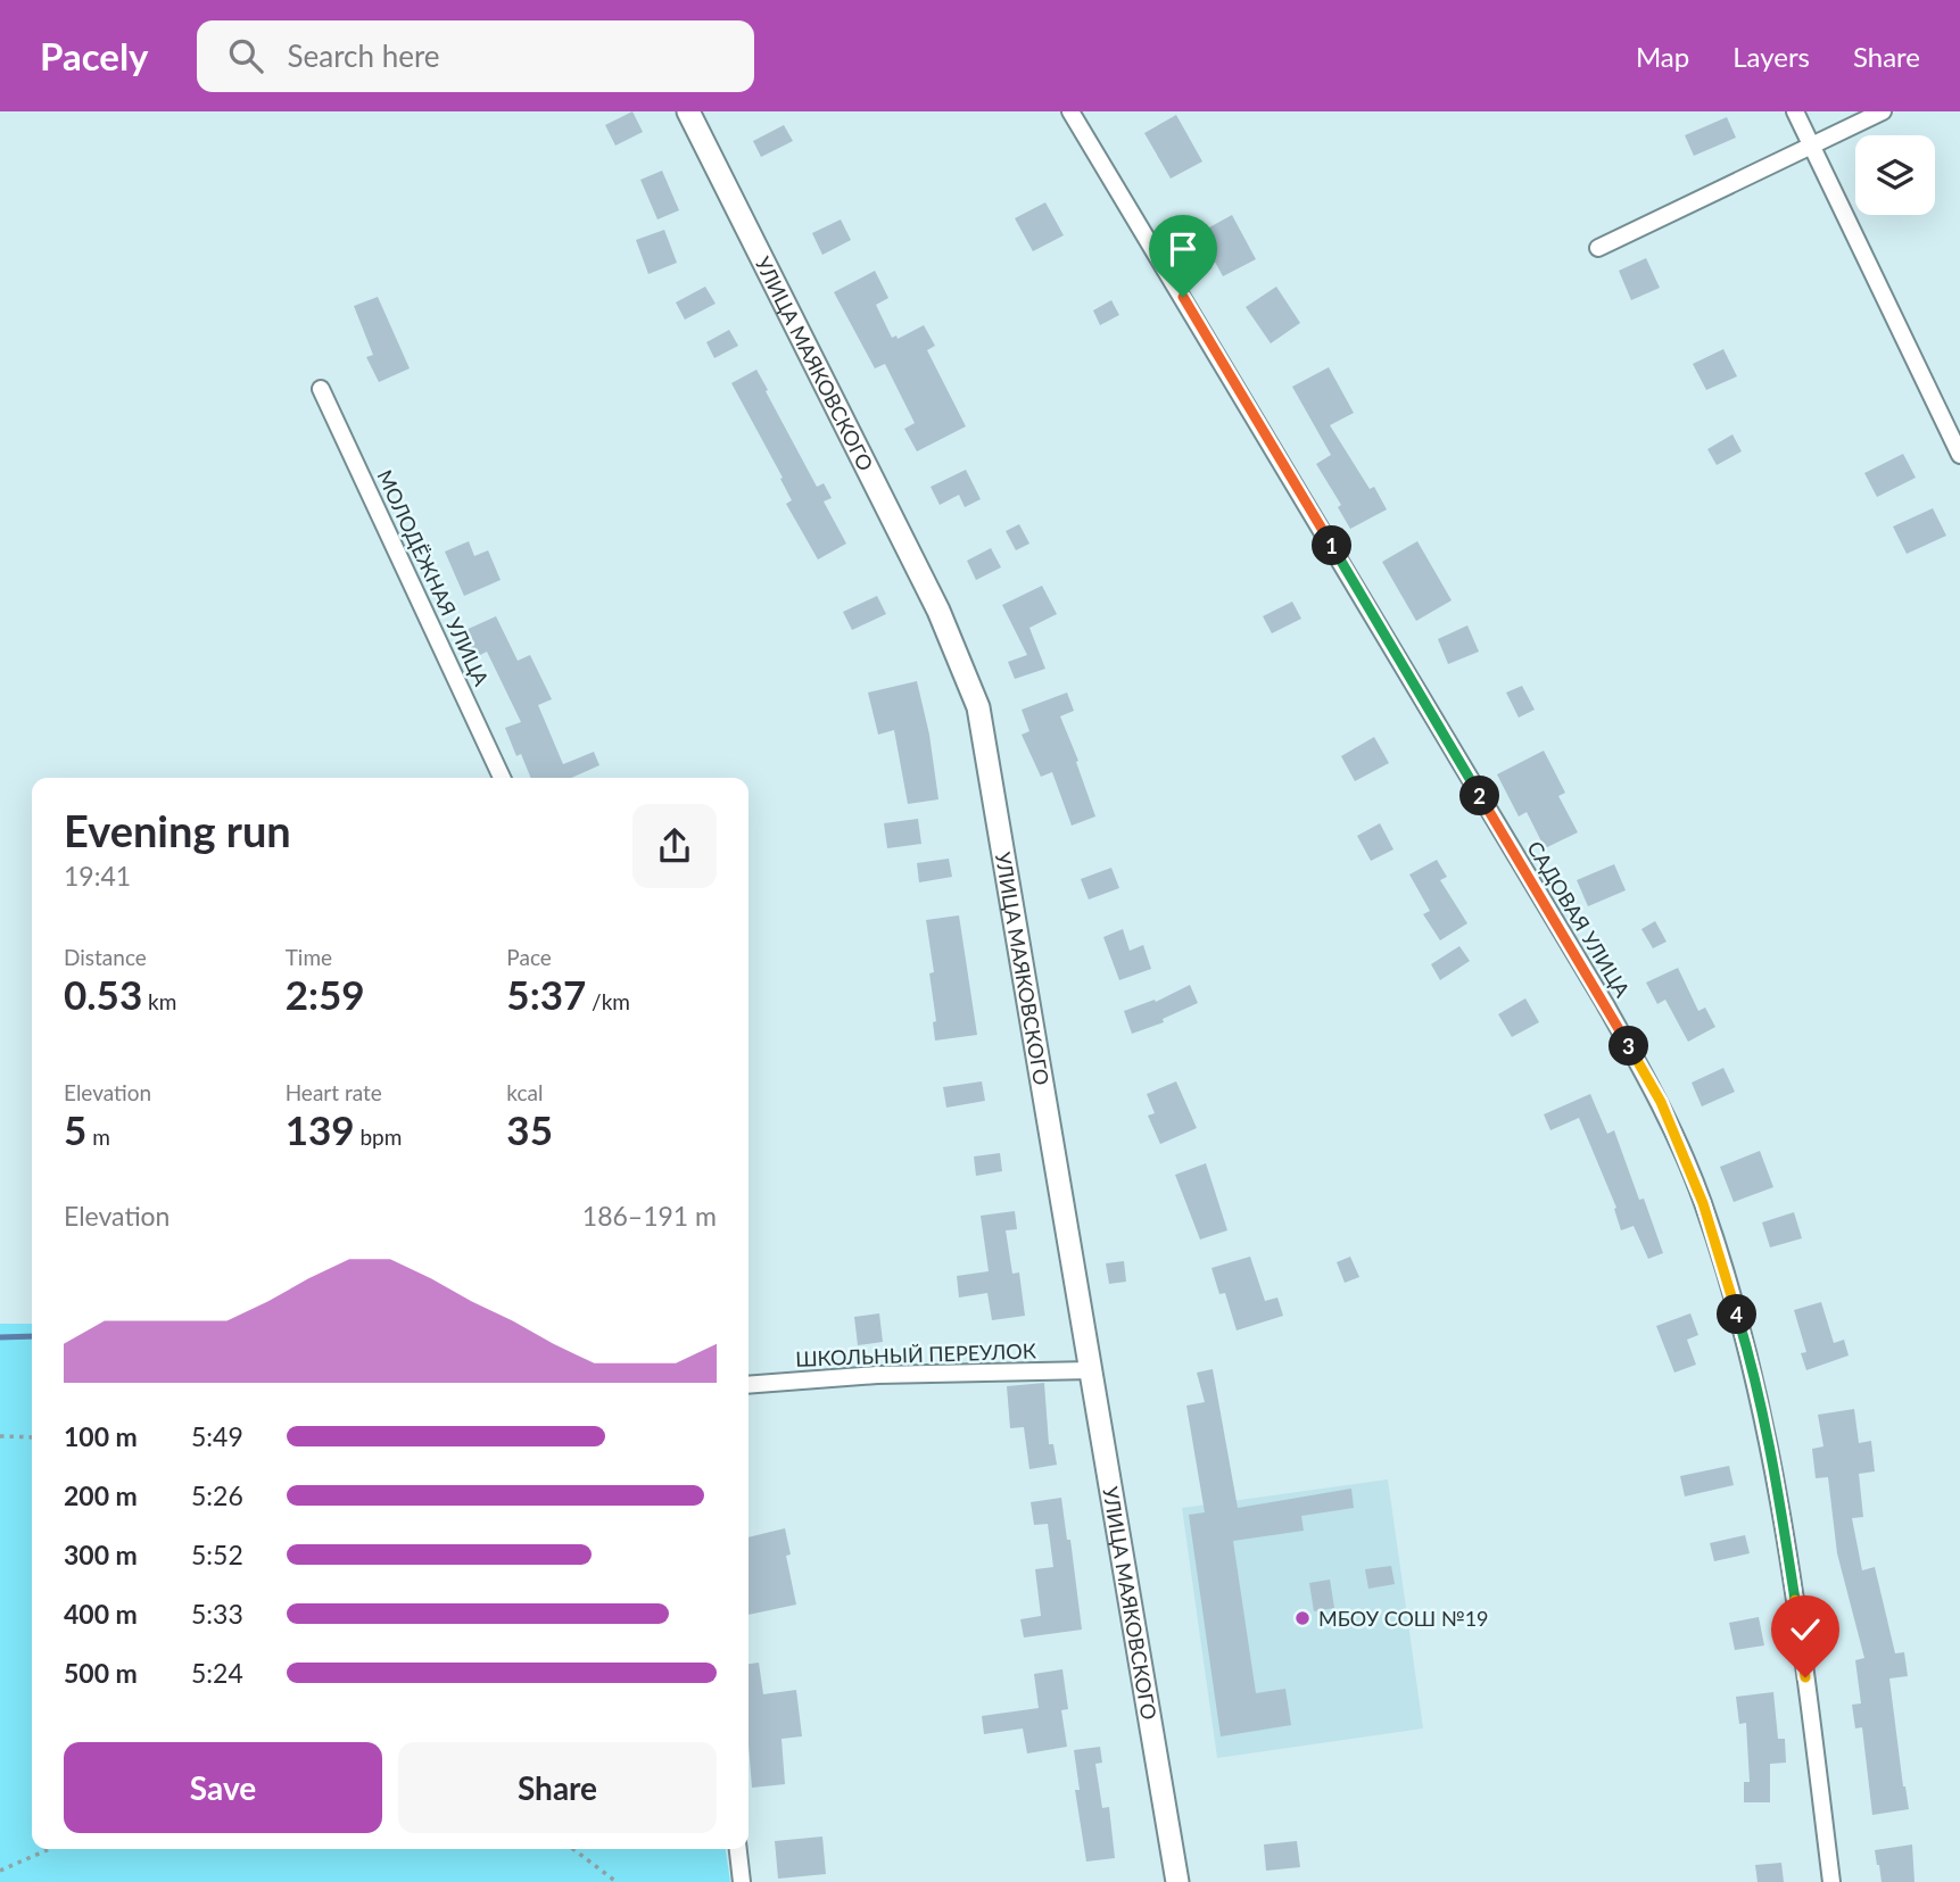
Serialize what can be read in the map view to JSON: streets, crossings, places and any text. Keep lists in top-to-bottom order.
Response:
{
  "streets": {
    "street": [
      "УЛИЦА МАЯКОВСКОГО",
      "МОЛОДЁЖНАЯ УЛИЦА",
      "САДОВАЯ УЛИЦА",
      "ШКОЛЬНЫЙ ПЕРЕУЛОК"
    ]
  },
  "crossings": [
    ["УЛИЦА МАЯКОВСКОГО", "ШКОЛЬНЫЙ ПЕРЕУЛОК"]
  ],
  "places": ["МБОУ СОШ №19"],
  "page": {
    "header": "Pacely",
    "search": "Search here",
    "nav": ["Map", "Layers", "Share"],
    "pins": [
      "1",
      "2",
      "3",
      "4"
    ],
    "heading": ["Evening run", "19:41"],
    "stats": [
      ["Distance", "0.53 km"],
      ["Time", "2:59"],
      ["Pace", "5:37 /km"],
      ["Elevation", "5 m"],
      ["Heart rate", "139 bpm"],
      ["kcal", "35"]
    ],
    "chart": ["Elevation", "186–191 m"],
    "list": [
      {
        "name": "100 m",
        "note": "5:49"
      },
      {
        "name": "200 m",
        "note": "5:26"
      },
      {
        "name": "300 m",
        "note": "5:52"
      },
      {
        "name": "400 m",
        "note": "5:33"
      },
      {
        "name": "500 m",
        "note": "5:24"
      }
    ],
    "buttons": ["Save", "Share"]
  }
}
